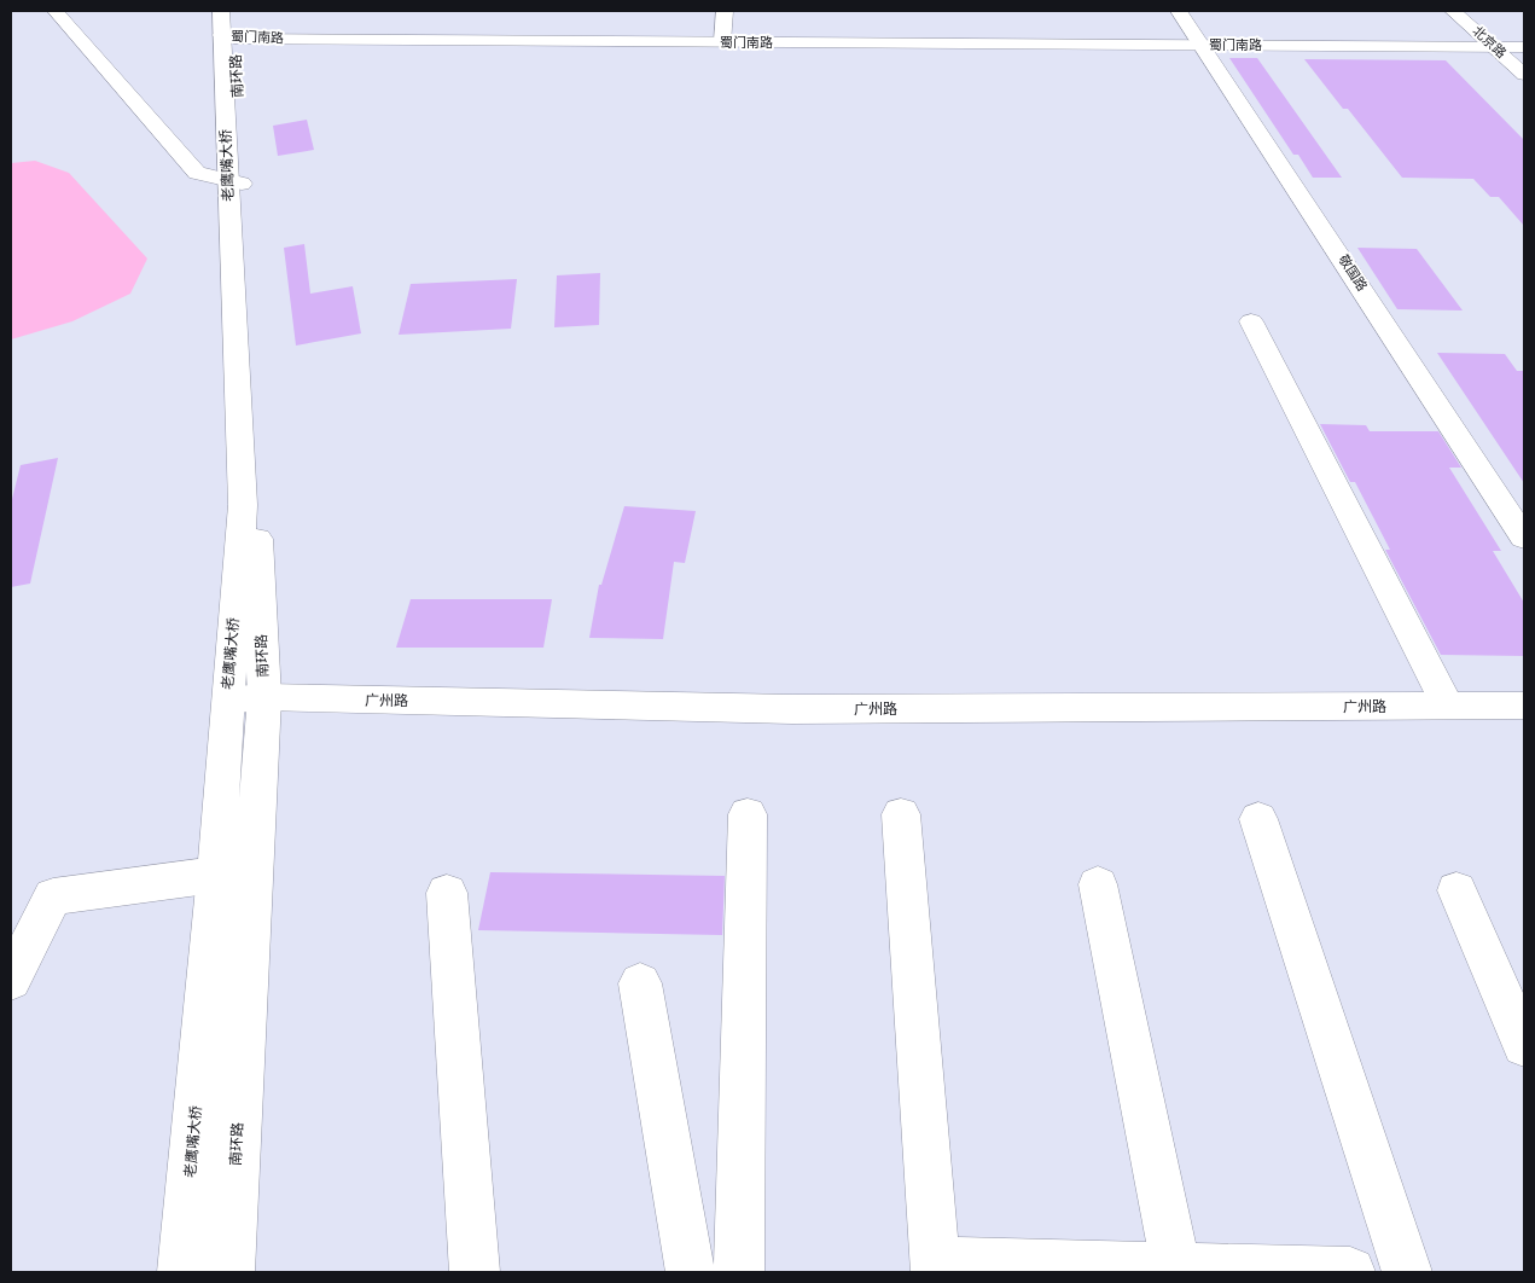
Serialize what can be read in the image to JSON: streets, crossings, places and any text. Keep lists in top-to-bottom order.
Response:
{
  "streets": {
    "main road": [
      "蜀门南路",
      "北京路",
      "南环路",
      "老鹰嘴大桥",
      "敬国路",
      "广州路"
    ]
  },
  "crossings": [
    ["蜀门南路", "北京路"],
    ["蜀门南路", "南环路"],
    ["蜀门南路", "敬国路"],
    ["南环路", "老鹰嘴大桥"],
    ["南环路", "广州路"],
    ["老鹰嘴大桥", "广州路"]
  ]
}
